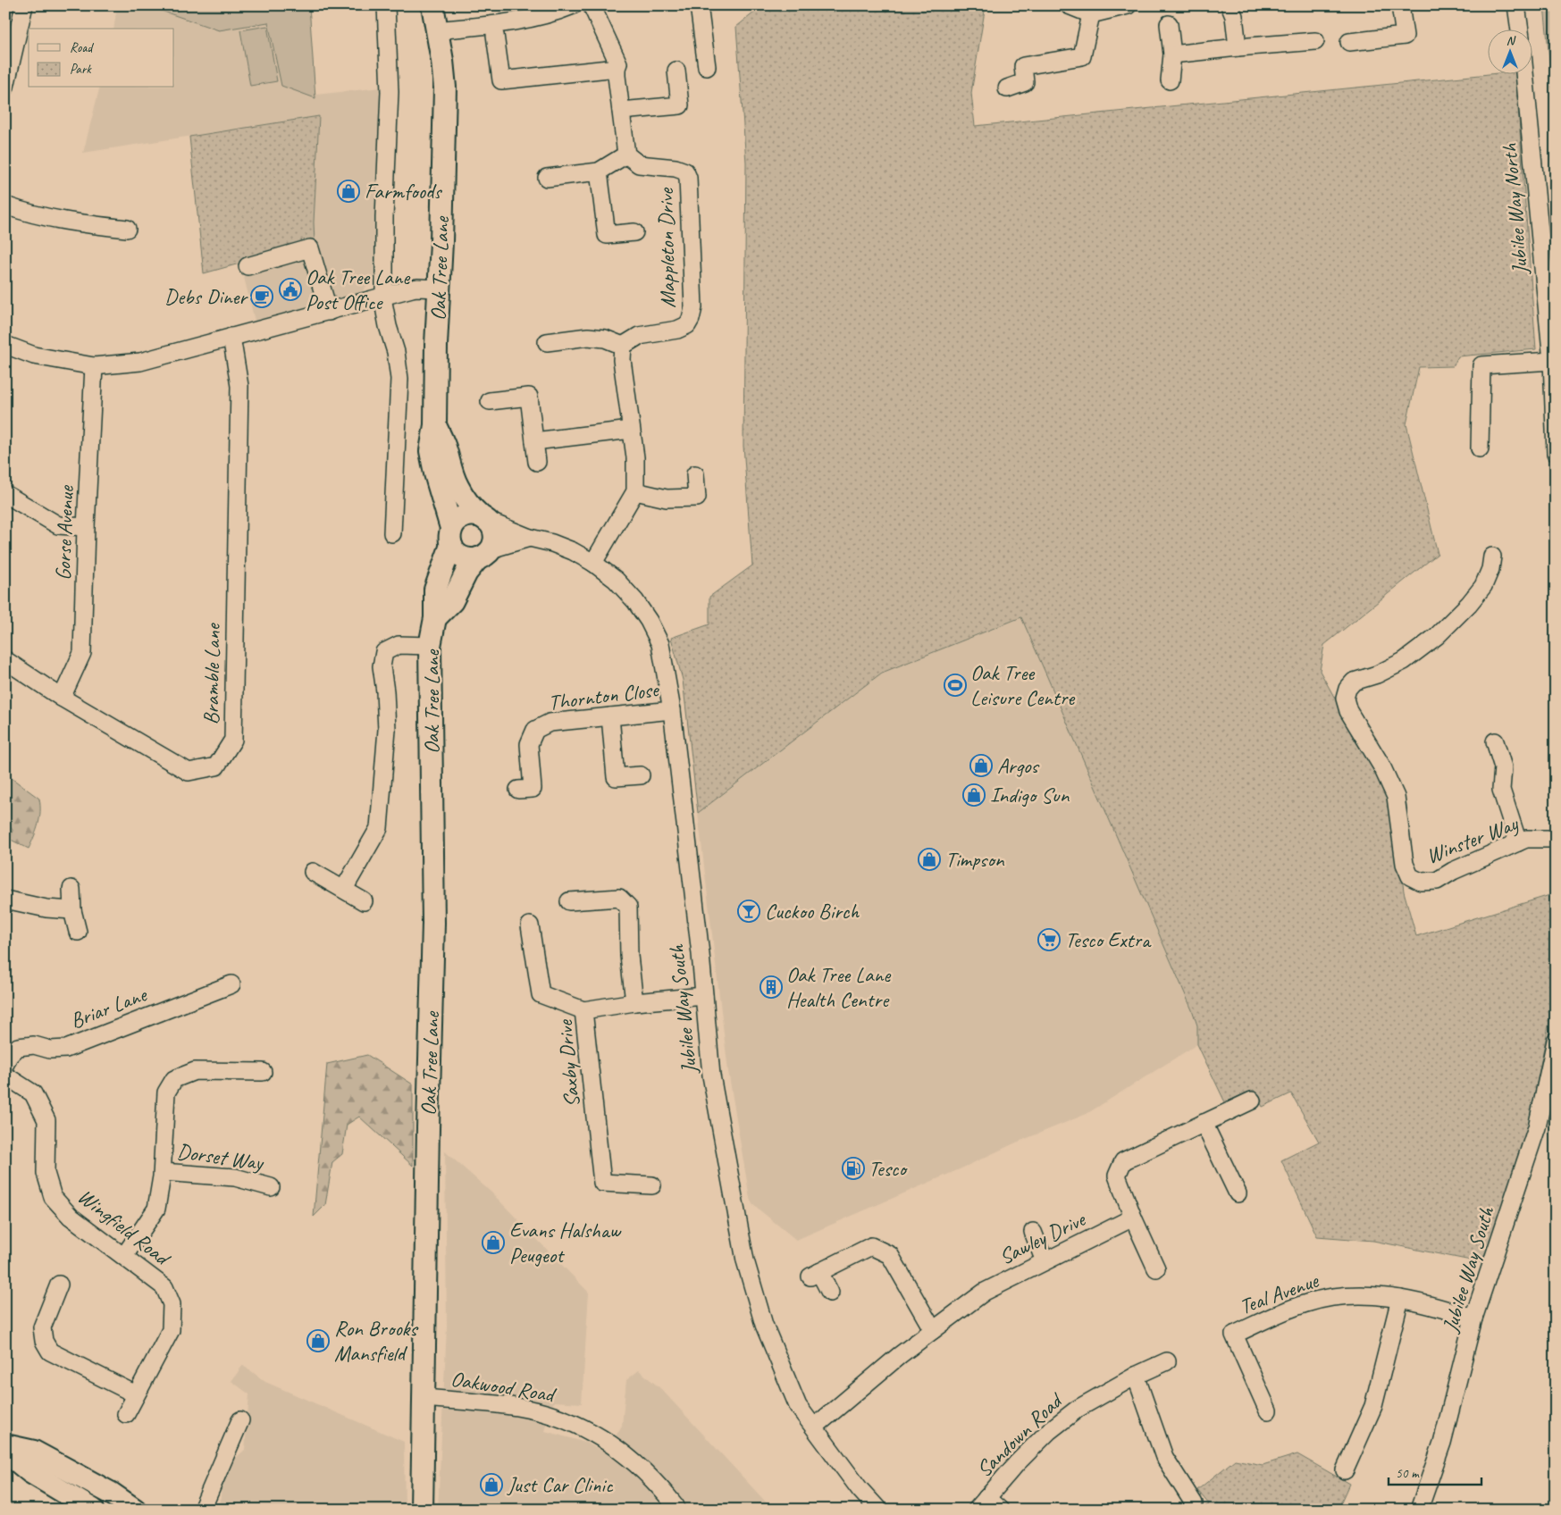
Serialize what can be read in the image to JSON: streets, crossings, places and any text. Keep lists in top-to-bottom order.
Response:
{
  "streets": {
    "main road": ["Oak Tree Lane"],
    "street": [
      "Jubilee Way North",
      "Mappleton Drive",
      "Gorse Avenue",
      "Bramble Lane",
      "Thornton Close",
      "Winster Way",
      "Briar Lane",
      "Jubilee Way South",
      "Saxby Drive",
      "Dorset Way",
      "Wingfield Road",
      "Sawley Drive",
      "Teal Avenue",
      "Oakwood Road",
      "Sandown Road"
    ]
  },
  "crossings": [
    ["Oak Tree Lane", "Jubilee Way South"],
    ["Oak Tree Lane", "Oakwood Road"],
    ["Gorse Avenue", "Bramble Lane"],
    ["Thornton Close", "Jubilee Way South"],
    ["Jubilee Way South", "Saxby Drive"],
    ["Jubilee Way South", "Sawley Drive"],
    ["Jubilee Way South", "Teal Avenue"]
  ],
  "places": {
    "shop": [
      "Farmfoods",
      "Argos",
      "Indigo Sun",
      "Timpson",
      "Evans Halshaw Peugeot",
      "Ron Brooks Mansfield",
      "Just Car Clinic"
    ],
    "public building": ["Oak Tree Lane Post Office"],
    "cafe": ["Debs Diner"],
    "sports": ["Oak Tree Leisure Centre"],
    "bar": ["Cuckoo Birch"],
    "supermarket": ["Tesco Extra"],
    "building": ["Oak Tree Lane Health Centre"],
    "fuel station": ["Tesco"]
  },
  "legend": ["Road", "Park"],
  "scale_bar": "50 m",
  "north": "top"
}
